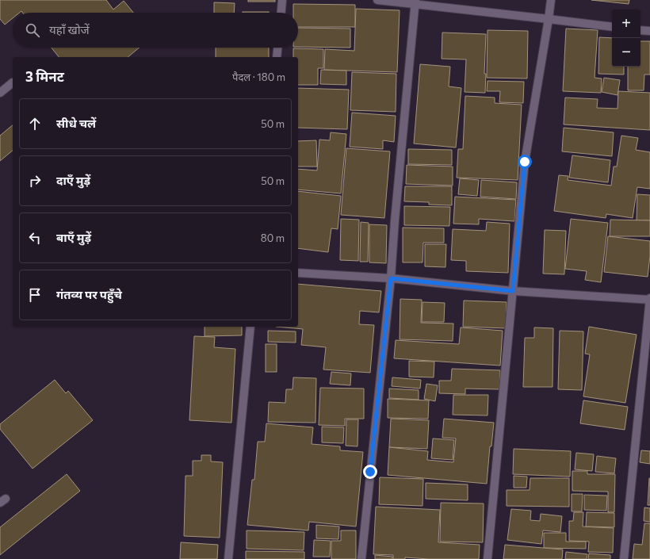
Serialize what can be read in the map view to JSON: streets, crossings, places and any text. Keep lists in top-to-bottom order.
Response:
{
  "page": {
    "map_buttons": ["+", "−"],
    "search": "यहाँ खोजें",
    "heading": ["3 मिनट", "पैदल · 180 m"],
    "list": [
      ["सीधे चलें", "50 m"],
      ["दाएँ मुड़ें", "50 m"],
      ["बाएँ मुड़ें", "80 m"],
      "गंतव्य पर पहुँचे"
    ]
  }
}
